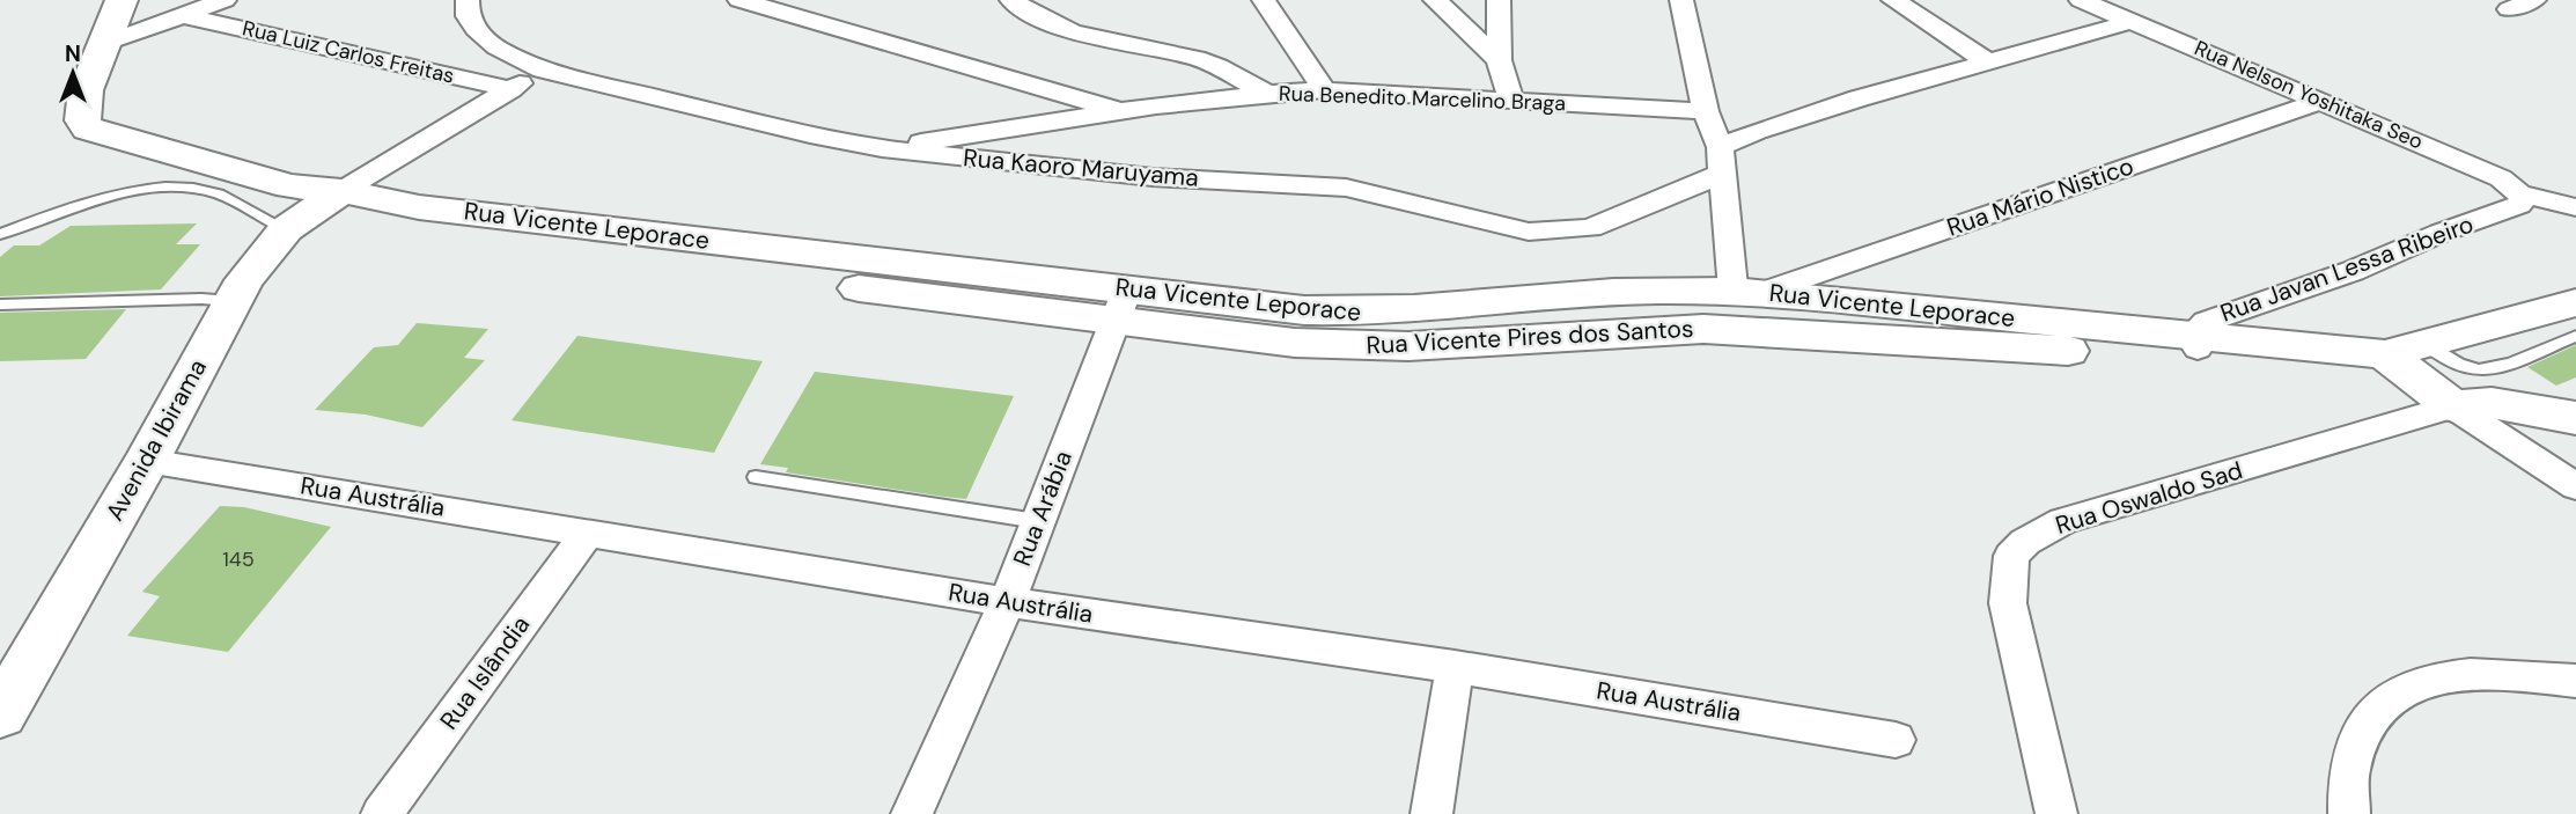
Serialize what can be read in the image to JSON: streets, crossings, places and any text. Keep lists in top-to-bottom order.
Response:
{
  "streets": {
    "main road": ["Rua Vicente Leporace", "Rua Vicente Pires dos Santos", "Avenida Ibirama"],
    "street": [
      "Rua Luiz Carlos Freitas",
      "Rua Nelson Yoshitaka Seo",
      "Rua Benedito Marcelino Braga",
      "Rua Kaoro Maruyama",
      "Rua Mário Nistico",
      "Rua Javan Lessa Ribeiro",
      "Rua Austrália",
      "Rua Oswaldo Sad",
      "Rua Arábia",
      "Rua Islândia"
    ]
  },
  "crossings": [
    ["Rua Nelson Yoshitaka Seo", "Rua Mário Nistico"],
    ["Rua Nelson Yoshitaka Seo", "Rua Javan Lessa Ribeiro"],
    ["Rua Mário Nistico", "Rua Vicente Leporace"],
    ["Rua Vicente Leporace", "Rua Vicente Pires dos Santos"],
    ["Rua Vicente Leporace", "Rua Arábia"],
    ["Rua Javan Lessa Ribeiro", "Rua Vicente Pires dos Santos"],
    ["Rua Vicente Pires dos Santos", "Avenida Ibirama"],
    ["Rua Vicente Pires dos Santos", "Rua Arábia"],
    ["Avenida Ibirama", "Rua Austrália"],
    ["Rua Austrália", "Rua Arábia"],
    ["Rua Austrália", "Rua Islândia"]
  ],
  "house_numbers": ["145"],
  "north": "top"
}
